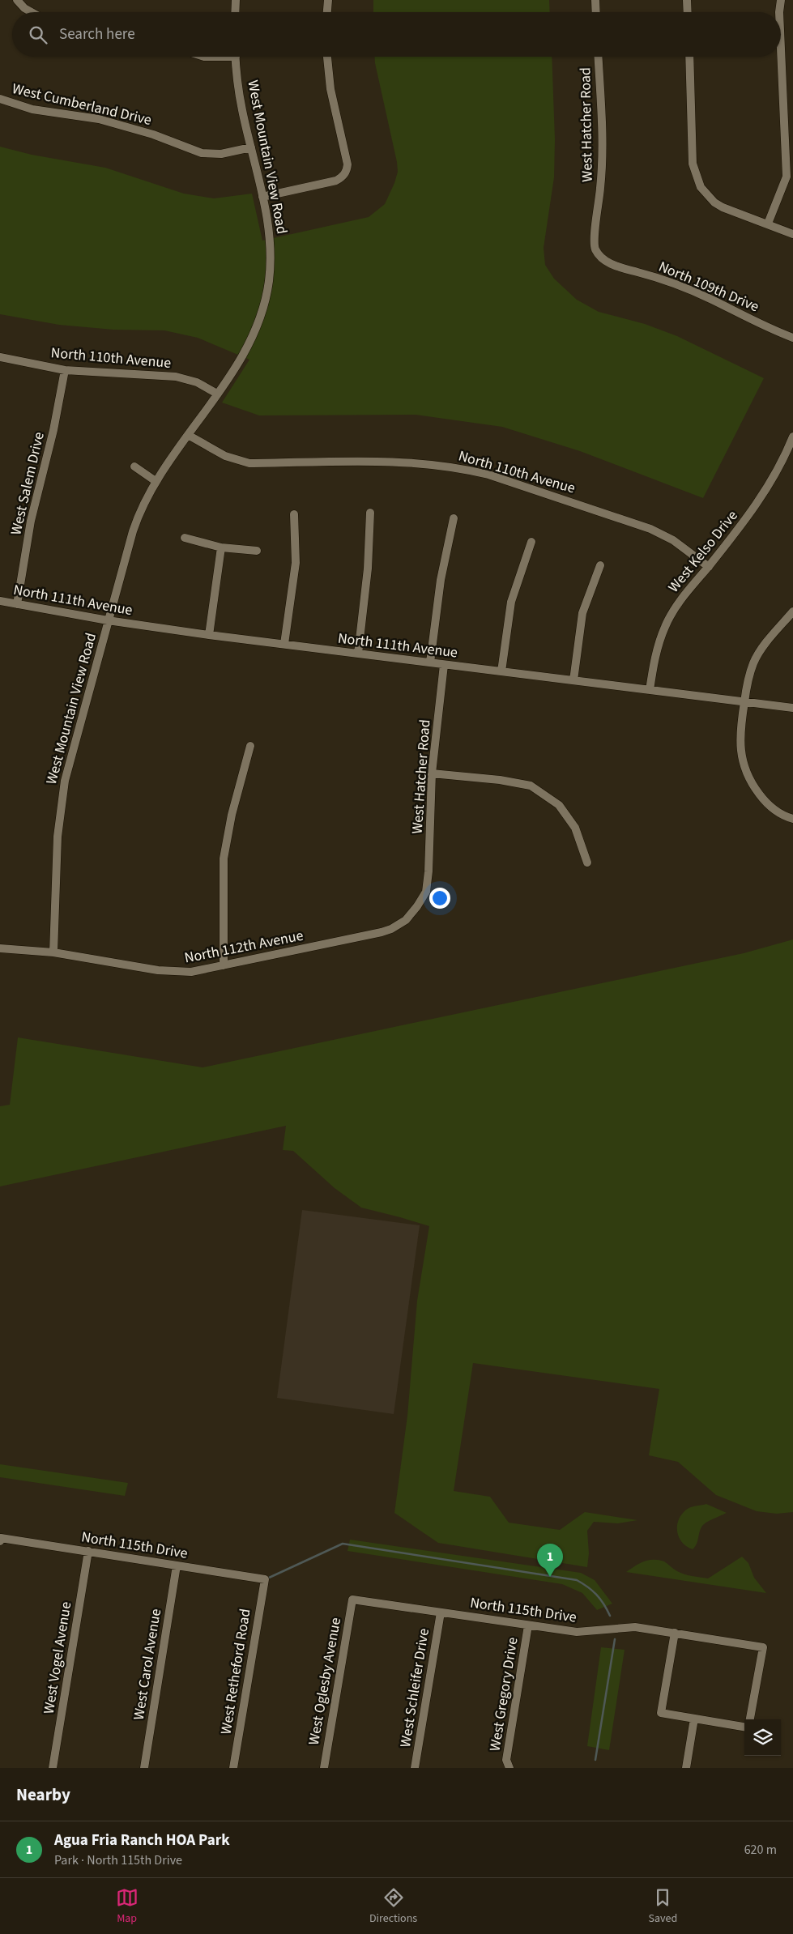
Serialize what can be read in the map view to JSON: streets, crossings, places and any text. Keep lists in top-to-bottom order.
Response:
{
  "streets": {
    "street": [
      "West Cumberland Drive",
      "West Hatcher Road",
      "West Mountain View Road",
      "North 109th Drive",
      "North 110th Avenue",
      "West Salem Drive",
      "West Kelso Drive",
      "North 111th Avenue",
      "North 112th Avenue",
      "North 115th Drive",
      "West Vogel Avenue",
      "West Carol Avenue",
      "West Retheford Road",
      "West Oglesby Avenue",
      "West Schleifer Drive",
      "West Gregory Drive"
    ]
  },
  "crossings": [
    ["West Cumberland Drive", "West Mountain View Road"],
    ["West Hatcher Road", "North 109th Drive"],
    ["West Hatcher Road", "North 111th Avenue"],
    ["West Hatcher Road", "North 112th Avenue"],
    ["West Mountain View Road", "North 110th Avenue"],
    ["West Mountain View Road", "North 111th Avenue"],
    ["West Mountain View Road", "North 112th Avenue"],
    ["North 110th Avenue", "West Salem Drive"],
    ["North 110th Avenue", "West Kelso Drive"],
    ["West Salem Drive", "North 111th Avenue"],
    ["West Kelso Drive", "North 111th Avenue"],
    ["North 115th Drive", "West Vogel Avenue"],
    ["North 115th Drive", "West Carol Avenue"],
    ["North 115th Drive", "West Retheford Road"],
    ["North 115th Drive", "West Oglesby Avenue"],
    ["North 115th Drive", "West Schleifer Drive"],
    ["North 115th Drive", "West Gregory Drive"]
  ],
  "page": {
    "search": "Search here",
    "pins": "1",
    "heading": "Nearby",
    "list": [
      {
        "mark": "1",
        "name": "Agua Fria Ranch HOA Park",
        "note": "Park · North 115th Drive",
        "value": "620 m"
      }
    ],
    "nav": ["Map", "Directions", "Saved"]
  }
}
